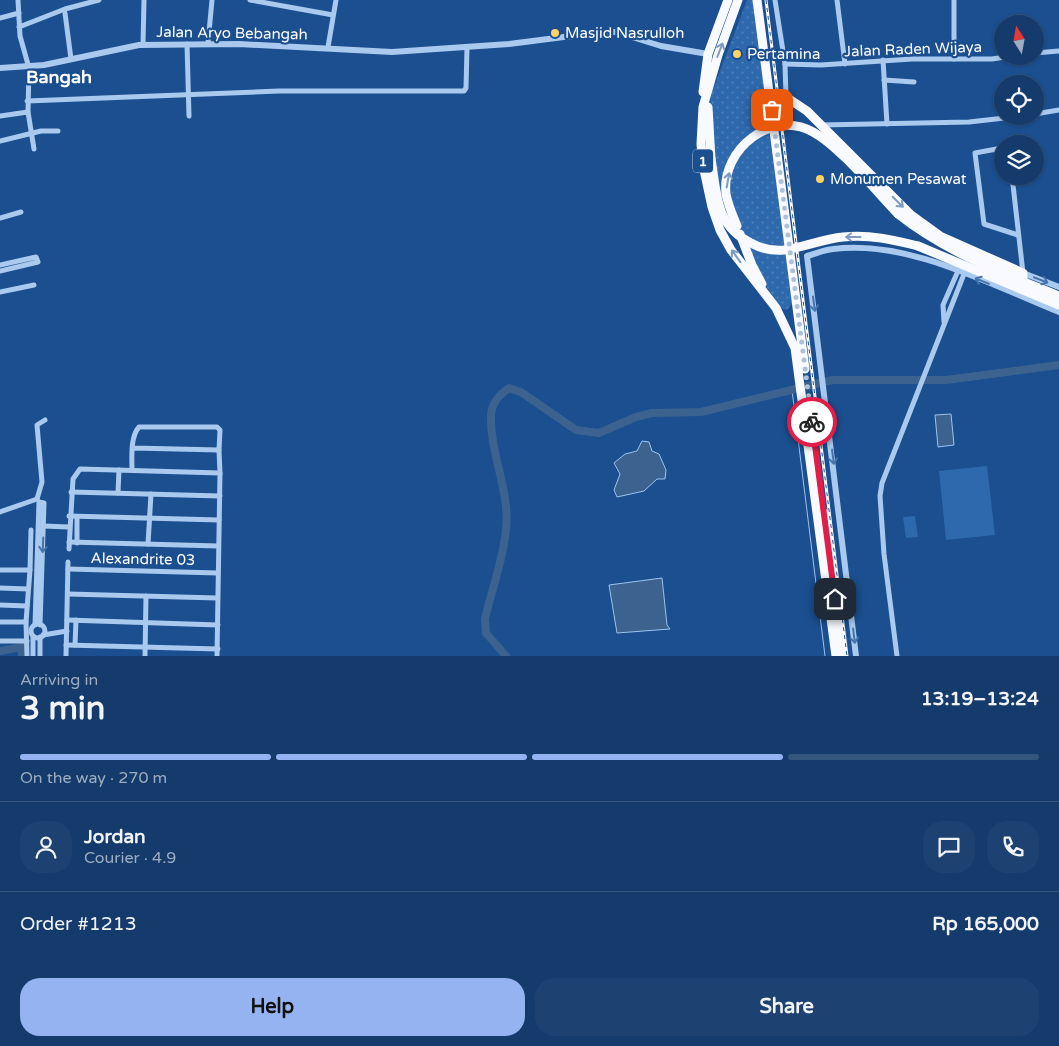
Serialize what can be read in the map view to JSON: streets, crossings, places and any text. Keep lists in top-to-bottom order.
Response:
{
  "streets": {
    "highway": ["1"],
    "street": ["Jalan Aryo Bebangah", "Jalan Raden Wijaya", "Alexandrite 03"]
  },
  "districts": ["Bangah"],
  "places": ["Masjid Nasrulloh", "Pertamina", "Monumen Pesawat"],
  "north": "top",
  "page": {
    "heading": ["3 min", "Arriving in", "13:19–13:24"],
    "panel": [
      "Jordan",
      "Courier · 4.9",
      "Order #1213",
      "Rp 165,000"
    ],
    "bar": "On the way · 270 m",
    "buttons": ["Help", "Share"]
  }
}
